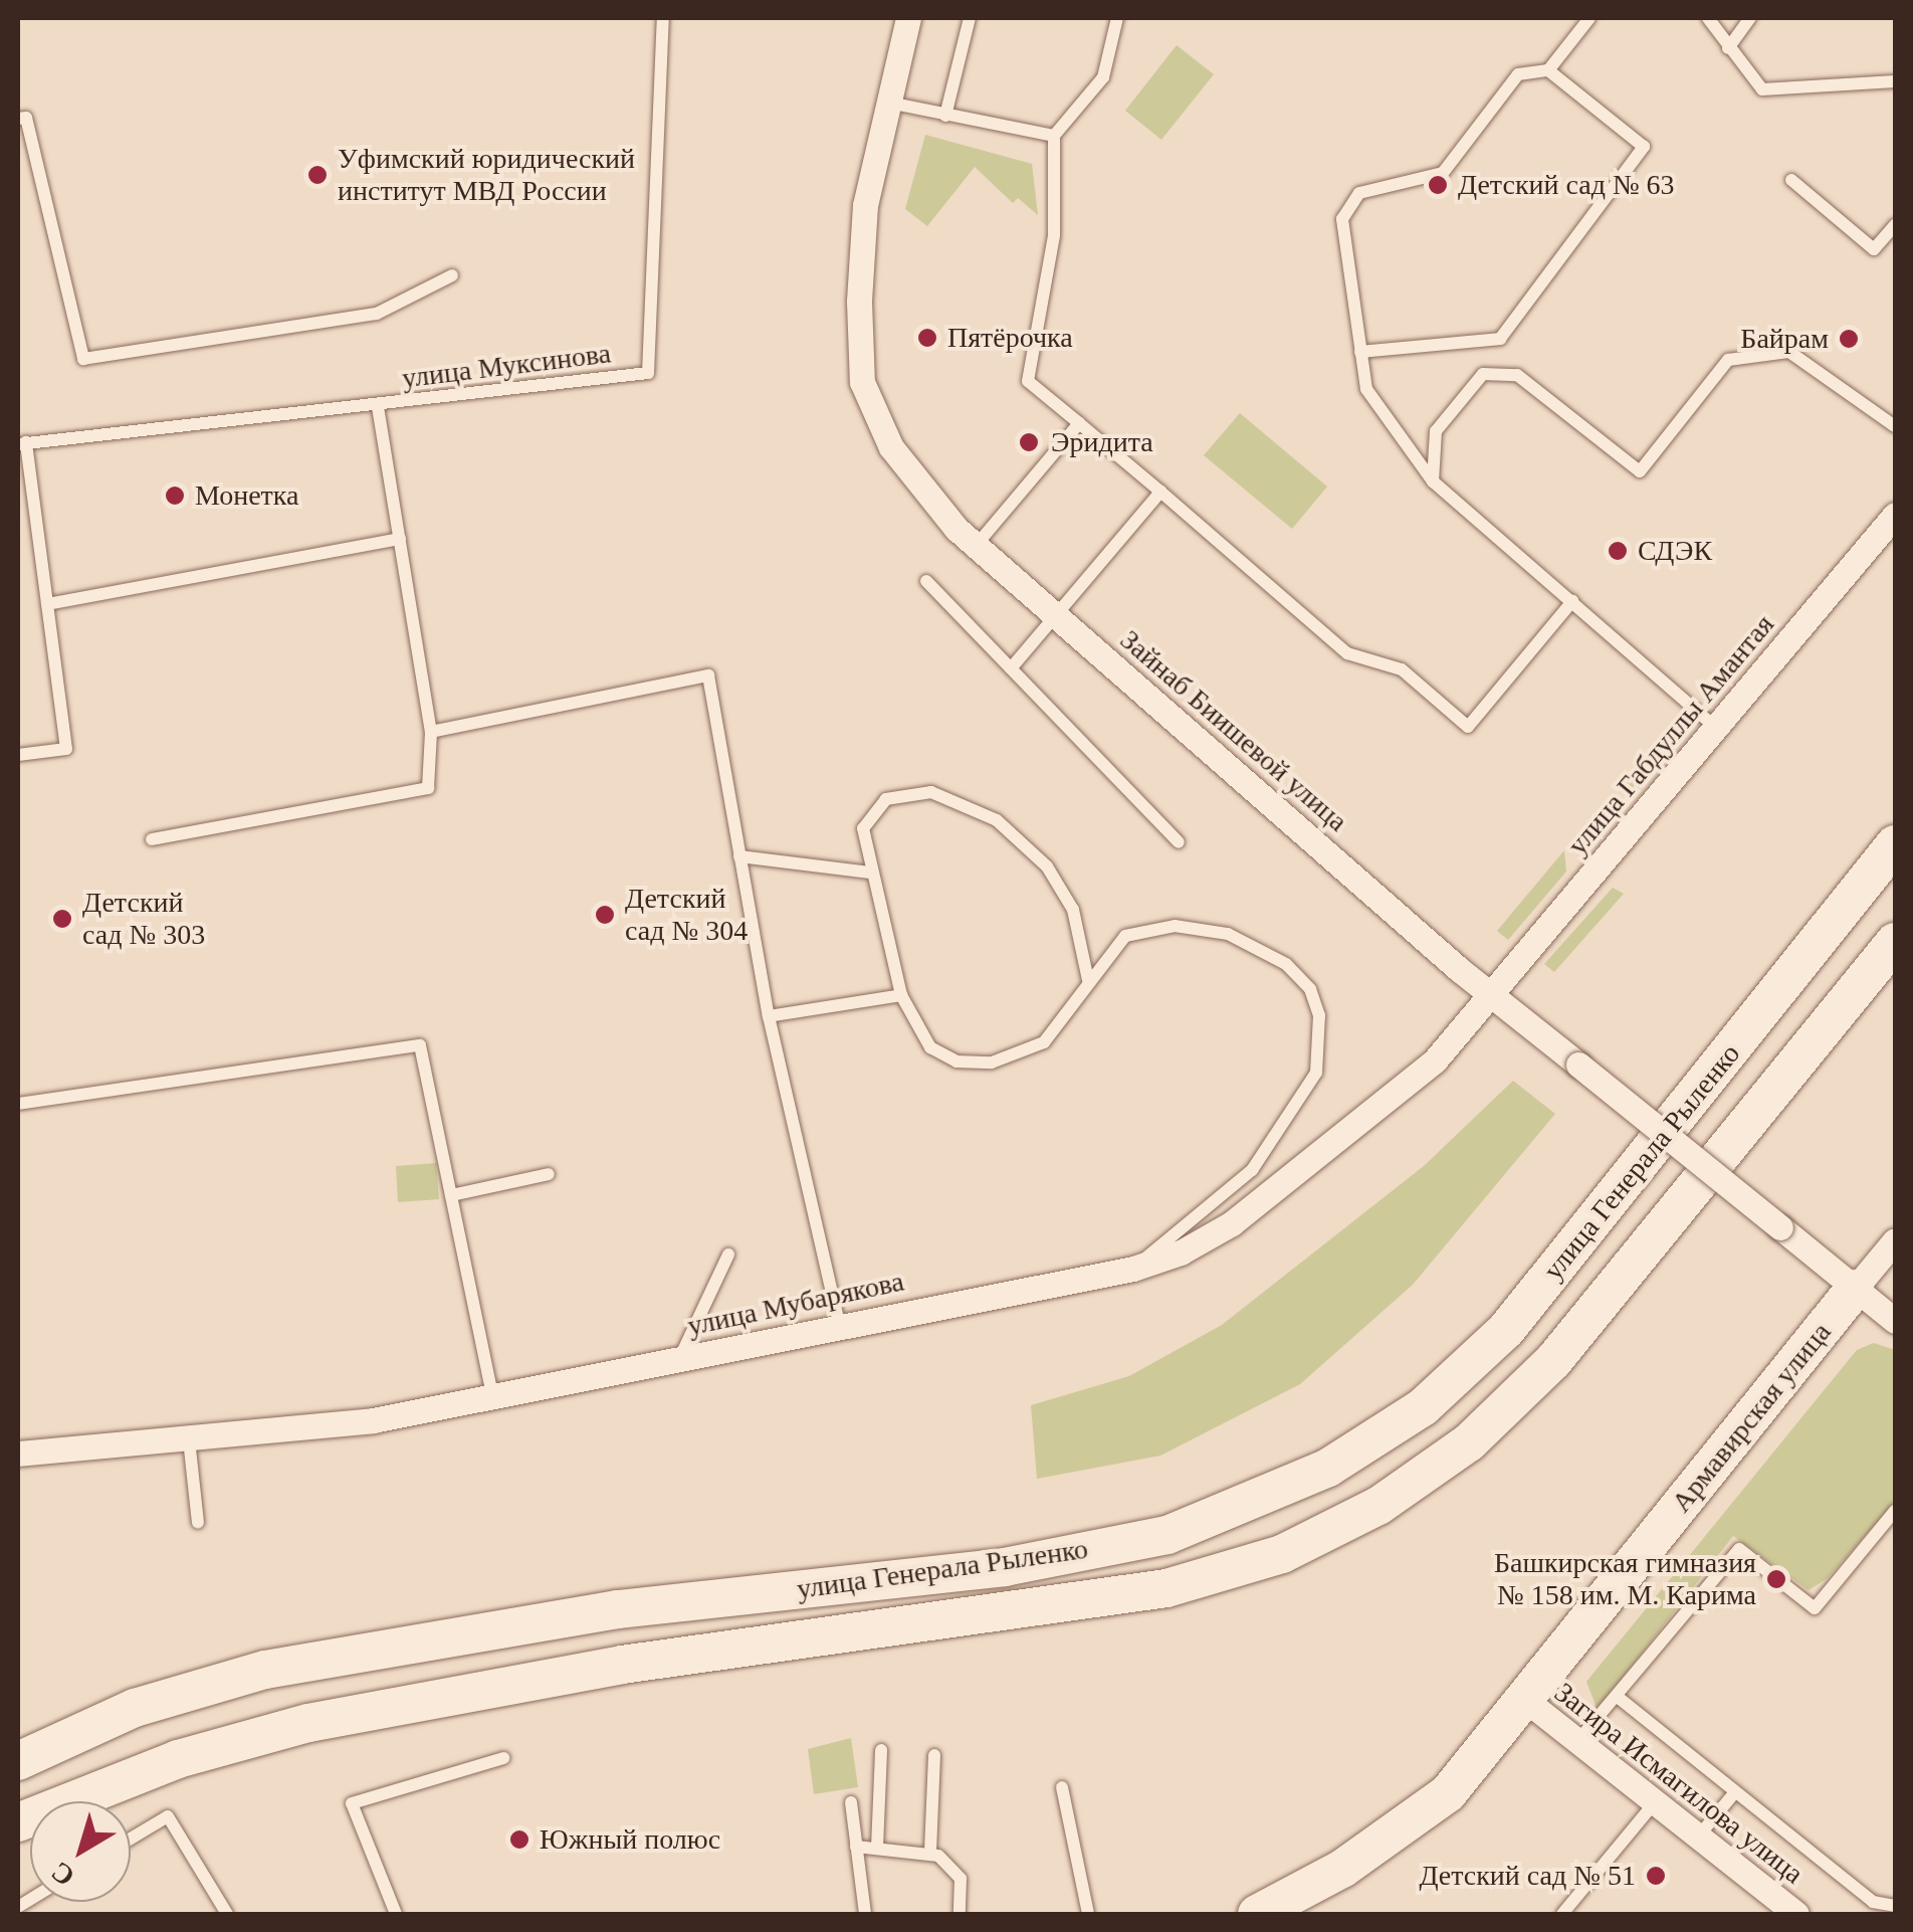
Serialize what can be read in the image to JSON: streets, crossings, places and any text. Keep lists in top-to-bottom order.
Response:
{
  "streets": {
    "main road": ["улица Генерала Рыленко", "Армавирская улица"],
    "street": [
      "Зайнаб Биишевой улица",
      "улица Габдуллы Амантая",
      "улица Мубарякова",
      "Загира Исмагилова улица"
    ],
    "lane": ["улица Муксинова"]
  },
  "crossings": [
    ["Зайнаб Биишевой улица", "улица Габдуллы Амантая"],
    ["Зайнаб Биишевой улица", "улица Мубарякова"],
    ["Зайнаб Биишевой улица", "Армавирская улица"],
    ["улица Габдуллы Амантая", "улица Мубарякова"],
    ["Армавирская улица", "Загира Исмагилова улица"]
  ],
  "places": [
    "Уфимский юридический институт МВД России",
    "Детский сад № 63",
    "Пятёрочка",
    "Байрам",
    "Эридита",
    "Монетка",
    "СДЭК",
    "Детский сад № 304",
    "Детский сад № 303",
    "Башкирская гимназия № 158 им. М. Карима",
    "Южный полюс",
    "Детский сад № 51"
  ],
  "north": "bottom left"
}
